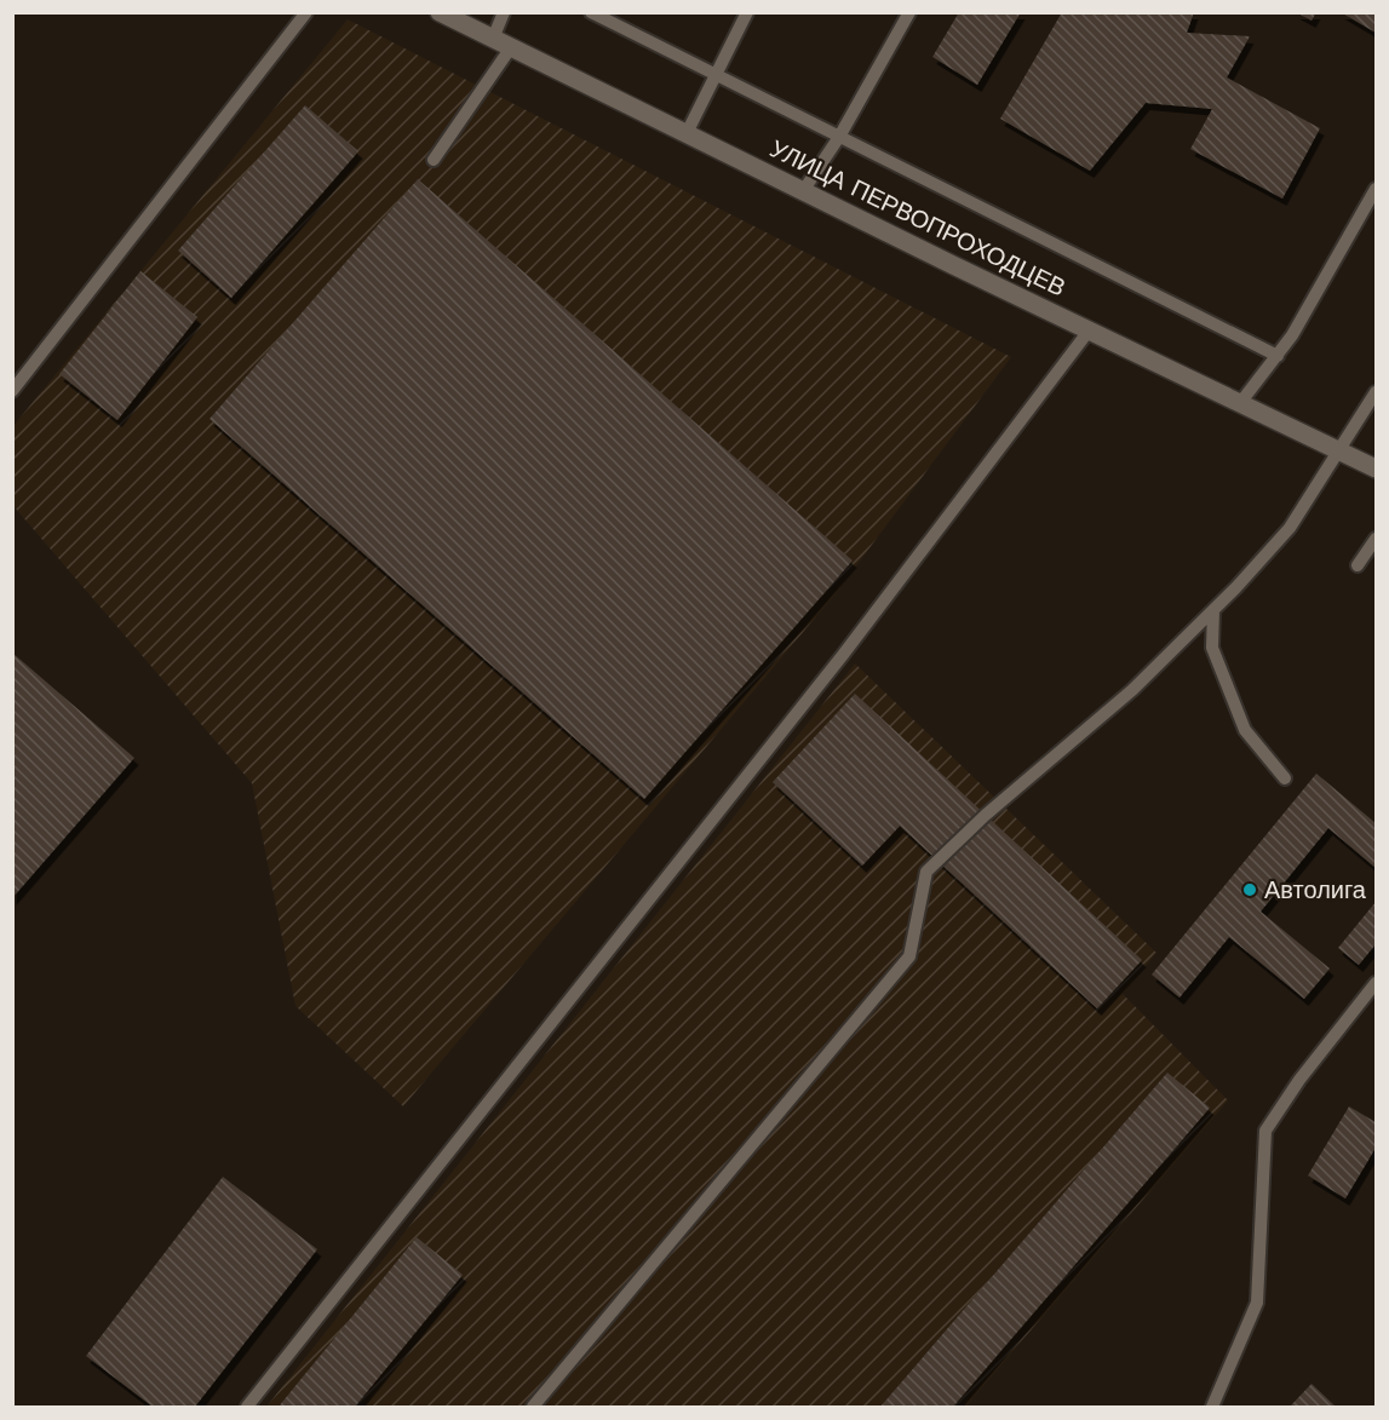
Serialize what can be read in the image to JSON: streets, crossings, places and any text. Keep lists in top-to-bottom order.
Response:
{
  "streets": {
    "street": ["УЛИЦА ПЕРВОПРОХОДЦЕВ"]
  },
  "places": ["Автолига"]
}
